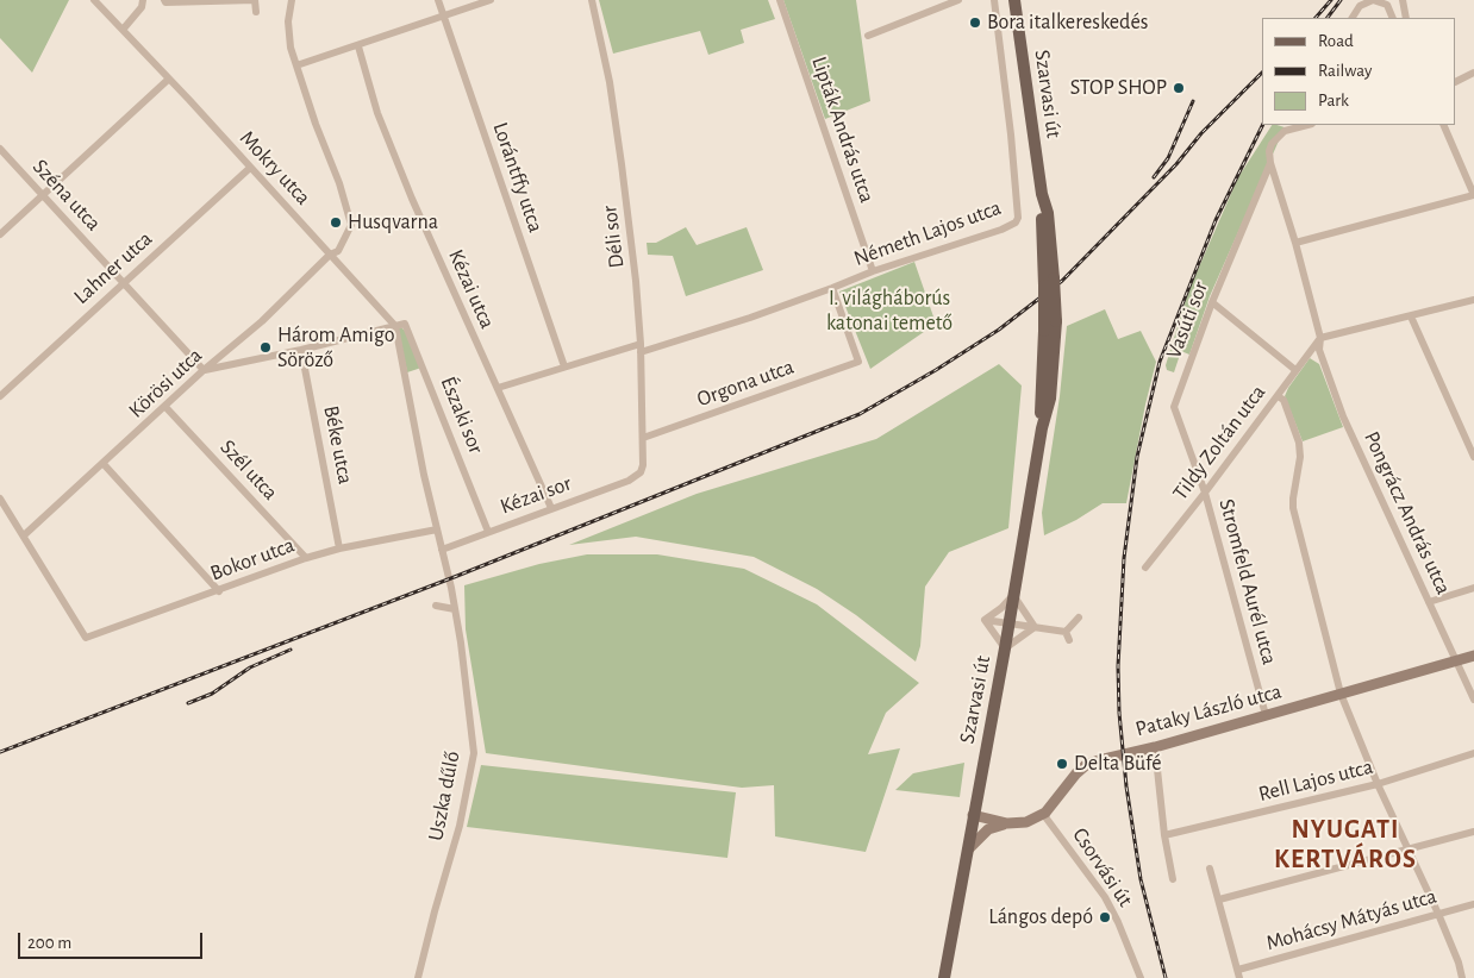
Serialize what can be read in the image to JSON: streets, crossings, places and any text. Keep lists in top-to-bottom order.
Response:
{
  "streets": {
    "main road": ["Szarvasi út"],
    "street": [
      "Lipták András utca",
      "Mokry utca",
      "Lorántffy utca",
      "Széna utca",
      "Németh Lajos utca",
      "Déli sor",
      "Lahner utca",
      "Kézai utca",
      "Vasúti sor",
      "Körösi utca",
      "Orgona utca",
      "Északi sor",
      "Tildy Zoltán utca",
      "Béke utca",
      "Szél utca",
      "Kézai sor",
      "Pongrácz András utca",
      "Bokor utca",
      "Stromfeld Aurél utca",
      "Pataky László utca",
      "Rell Lajos utca",
      "Uszka dűlő",
      "Csorvási út",
      "Mohácsy Mátyás utca"
    ]
  },
  "crossings": [
    ["Lipták András utca", "Németh Lajos utca"],
    ["Mokry utca", "Lahner utca"],
    ["Mokry utca", "Körösi utca"],
    ["Mokry utca", "Északi sor"],
    ["Széna utca", "Lahner utca"],
    ["Széna utca", "Körösi utca"],
    ["Németh Lajos utca", "Déli sor"],
    ["Németh Lajos utca", "Orgona utca"],
    ["Déli sor", "Orgona utca"],
    ["Déli sor", "Kézai sor"],
    ["Kézai utca", "Kézai sor"],
    ["Vasúti sor", "Tildy Zoltán utca"],
    ["Vasúti sor", "Pongrácz András utca"],
    ["Vasúti sor", "Stromfeld Aurél utca"],
    ["Körösi utca", "Szél utca"],
    ["Körösi utca", "Bokor utca"],
    ["Északi sor", "Kézai sor"],
    ["Tildy Zoltán utca", "Pongrácz András utca"],
    ["Tildy Zoltán utca", "Stromfeld Aurél utca"],
    ["Béke utca", "Bokor utca"],
    ["Szél utca", "Bokor utca"],
    ["Kézai sor", "Uszka dűlő"],
    ["Pongrácz András utca", "Pataky László utca"],
    ["Stromfeld Aurél utca", "Pataky László utca"],
    ["Pataky László utca", "Csorvási út"]
  ],
  "districts": ["NYUGATI KERTVÁROS"],
  "parks": ["I. világháborús katonai temető"],
  "places": [
    "Bora italkereskedés",
    "STOP SHOP",
    "Husqvarna",
    "Három Amigo Söröző",
    "Delta Büfé",
    "Lángos depó"
  ],
  "legend": ["Road", "Railway", "Park"],
  "scale_bar": "200 m"
}
